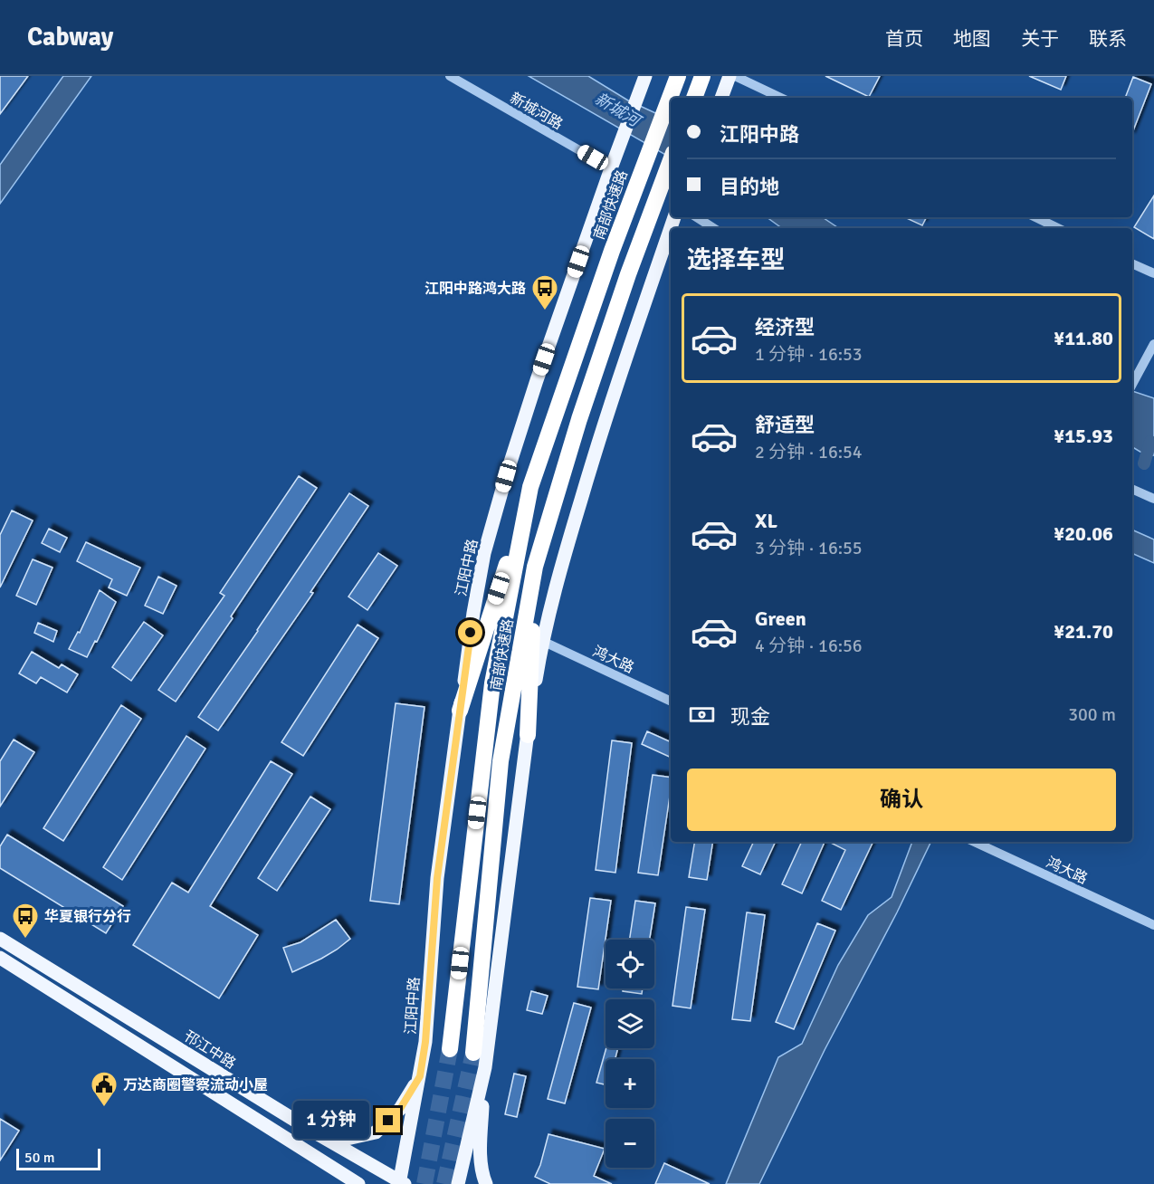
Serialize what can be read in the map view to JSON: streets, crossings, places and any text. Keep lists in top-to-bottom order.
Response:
{
  "streets": {
    "highway": ["南部快速路"],
    "main road": ["江阳中路", "邗江中路"],
    "street": ["新城河路", "鸿大路"]
  },
  "crossings": [
    ["新城河路", "江阳中路"],
    ["江阳中路", "邗江中路"]
  ],
  "water": ["新城河"],
  "places": {
    "bus stop": ["江阳中路鸿大路", "华夏银行分行"],
    "public building": ["万达商圈警察流动小屋"]
  },
  "scale_bar": "50 m",
  "page": {
    "header": "Cabway",
    "nav": [
      "首页",
      "地图",
      "关于",
      "联系"
    ],
    "banner": ["江阳中路", "目的地"],
    "heading": "选择车型",
    "list": [
      {
        "name": "经济型",
        "note": "1 分钟 · 16:53",
        "value": "¥11.80"
      },
      {
        "name": "舒适型",
        "note": "2 分钟 · 16:54",
        "value": "¥15.93"
      },
      {
        "name": "XL",
        "note": "3 分钟 · 16:55",
        "value": "¥20.06"
      },
      {
        "name": "Green",
        "note": "4 分钟 · 16:56",
        "value": "¥21.70"
      }
    ],
    "pay": ["现金", "300 m"],
    "buttons": "确认",
    "map_buttons": ["+", "−"],
    "bubble": "1 分钟",
    "scale": "50 m"
  }
}
